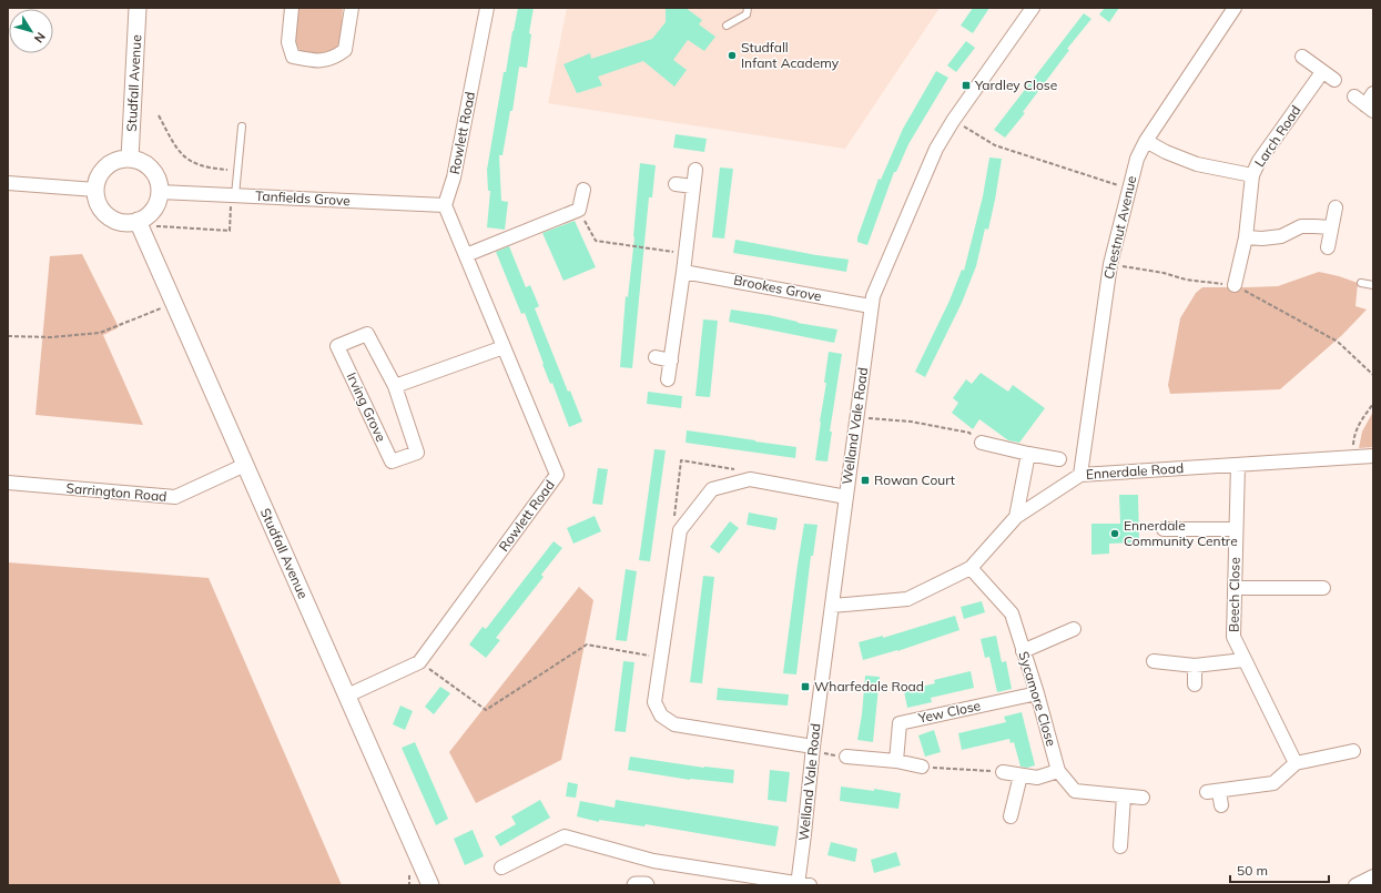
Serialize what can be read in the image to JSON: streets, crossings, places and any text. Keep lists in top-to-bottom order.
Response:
{
  "streets": {
    "street": [
      "Studfall Avenue",
      "Rowlett Road",
      "Larch Road",
      "Tanfields Grove",
      "Chestnut Avenue",
      "Brookes Grove",
      "Irving Grove",
      "Welland Vale Road",
      "Ennerdale Road",
      "Sarrington Road",
      "Beech Close",
      "Sycamore Close",
      "Yew Close"
    ]
  },
  "crossings": [
    ["Studfall Avenue", "Rowlett Road"],
    ["Studfall Avenue", "Tanfields Grove"],
    ["Studfall Avenue", "Sarrington Road"],
    ["Rowlett Road", "Tanfields Grove"],
    ["Larch Road", "Chestnut Avenue"],
    ["Chestnut Avenue", "Ennerdale Road"],
    ["Brookes Grove", "Welland Vale Road"],
    ["Welland Vale Road", "Ennerdale Road"],
    ["Ennerdale Road", "Beech Close"],
    ["Ennerdale Road", "Sycamore Close"],
    ["Sycamore Close", "Yew Close"]
  ],
  "places": {
    "other": ["Studfall Infant Academy", "Ennerdale Community Centre"],
    "transit": ["Yardley Close", "Rowan Court", "Wharfedale Road"]
  },
  "scale_bar": "50 m",
  "north": "bottom right"
}
